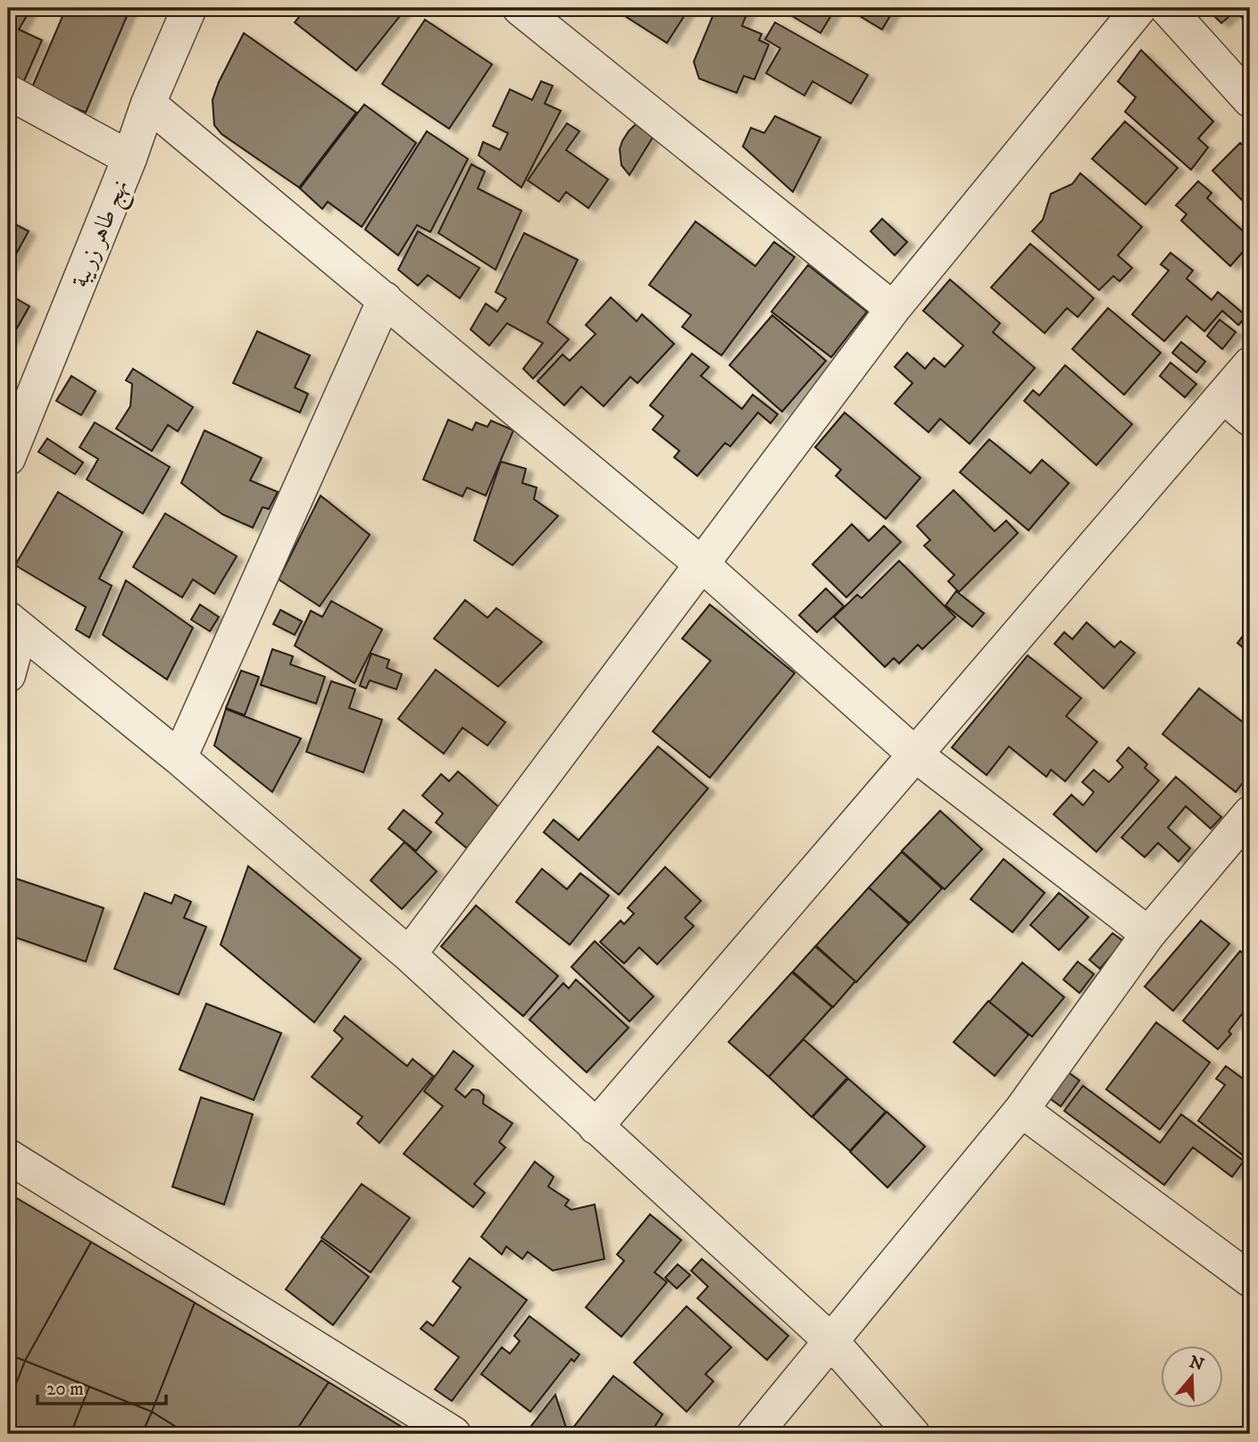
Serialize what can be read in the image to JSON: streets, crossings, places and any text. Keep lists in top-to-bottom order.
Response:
{
  "streets": {
    "street": ["نهج طاهر زريبة"]
  },
  "scale_bar": "20 m",
  "north": "top"
}
